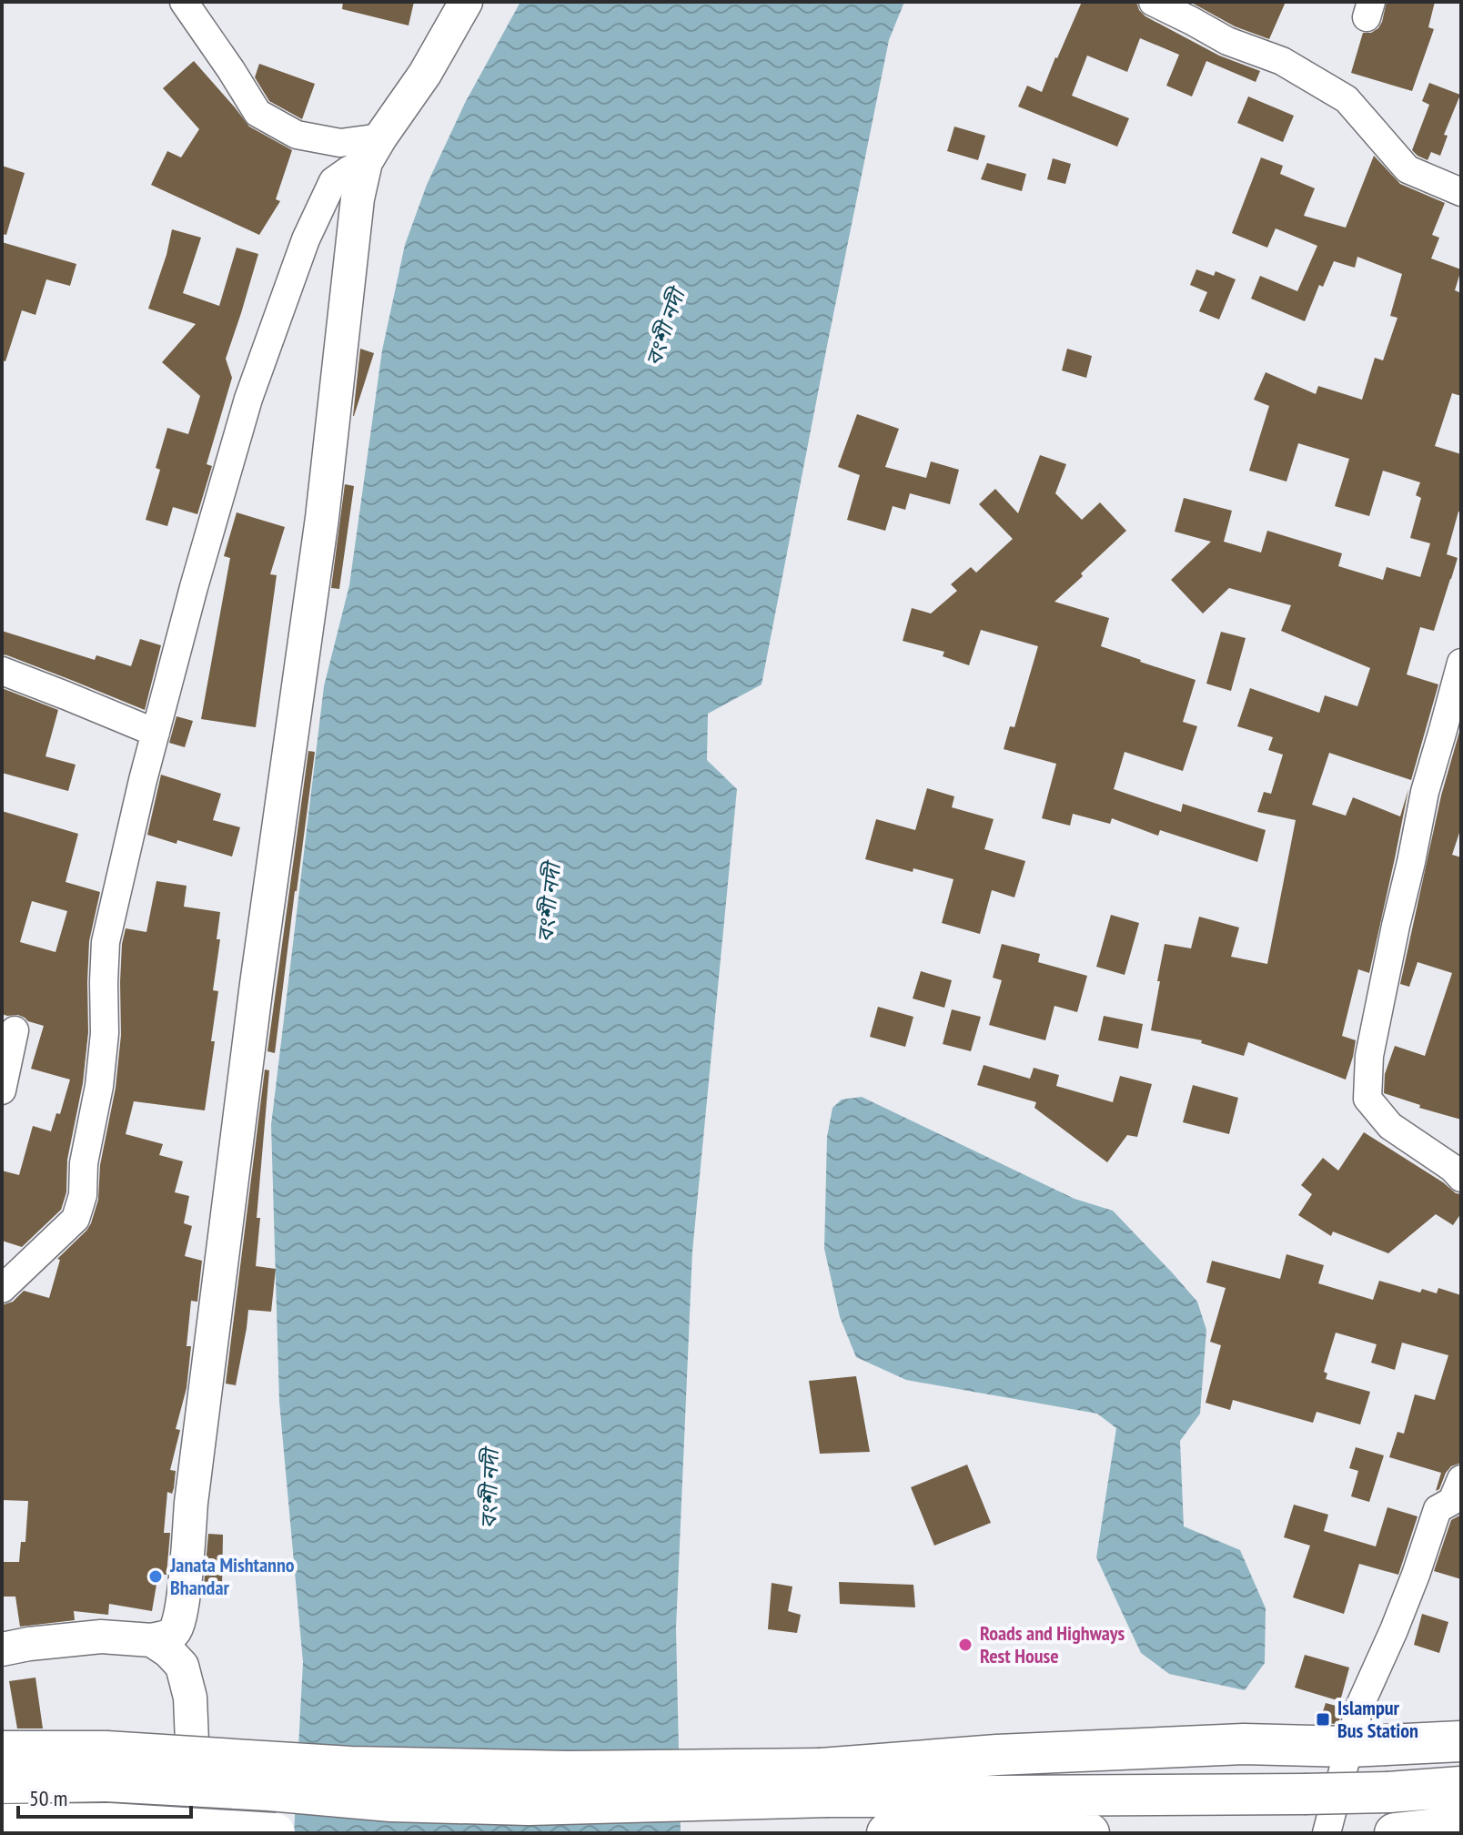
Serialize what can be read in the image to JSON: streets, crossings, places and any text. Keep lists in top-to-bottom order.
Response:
{
  "water": ["বংশী নদী"],
  "places": {
    "other": ["Janata Mishtanno Bhandar", "Roads and Highways Rest House"],
    "transit": ["Islampur Bus Station"]
  },
  "scale_bar": "50 m"
}
